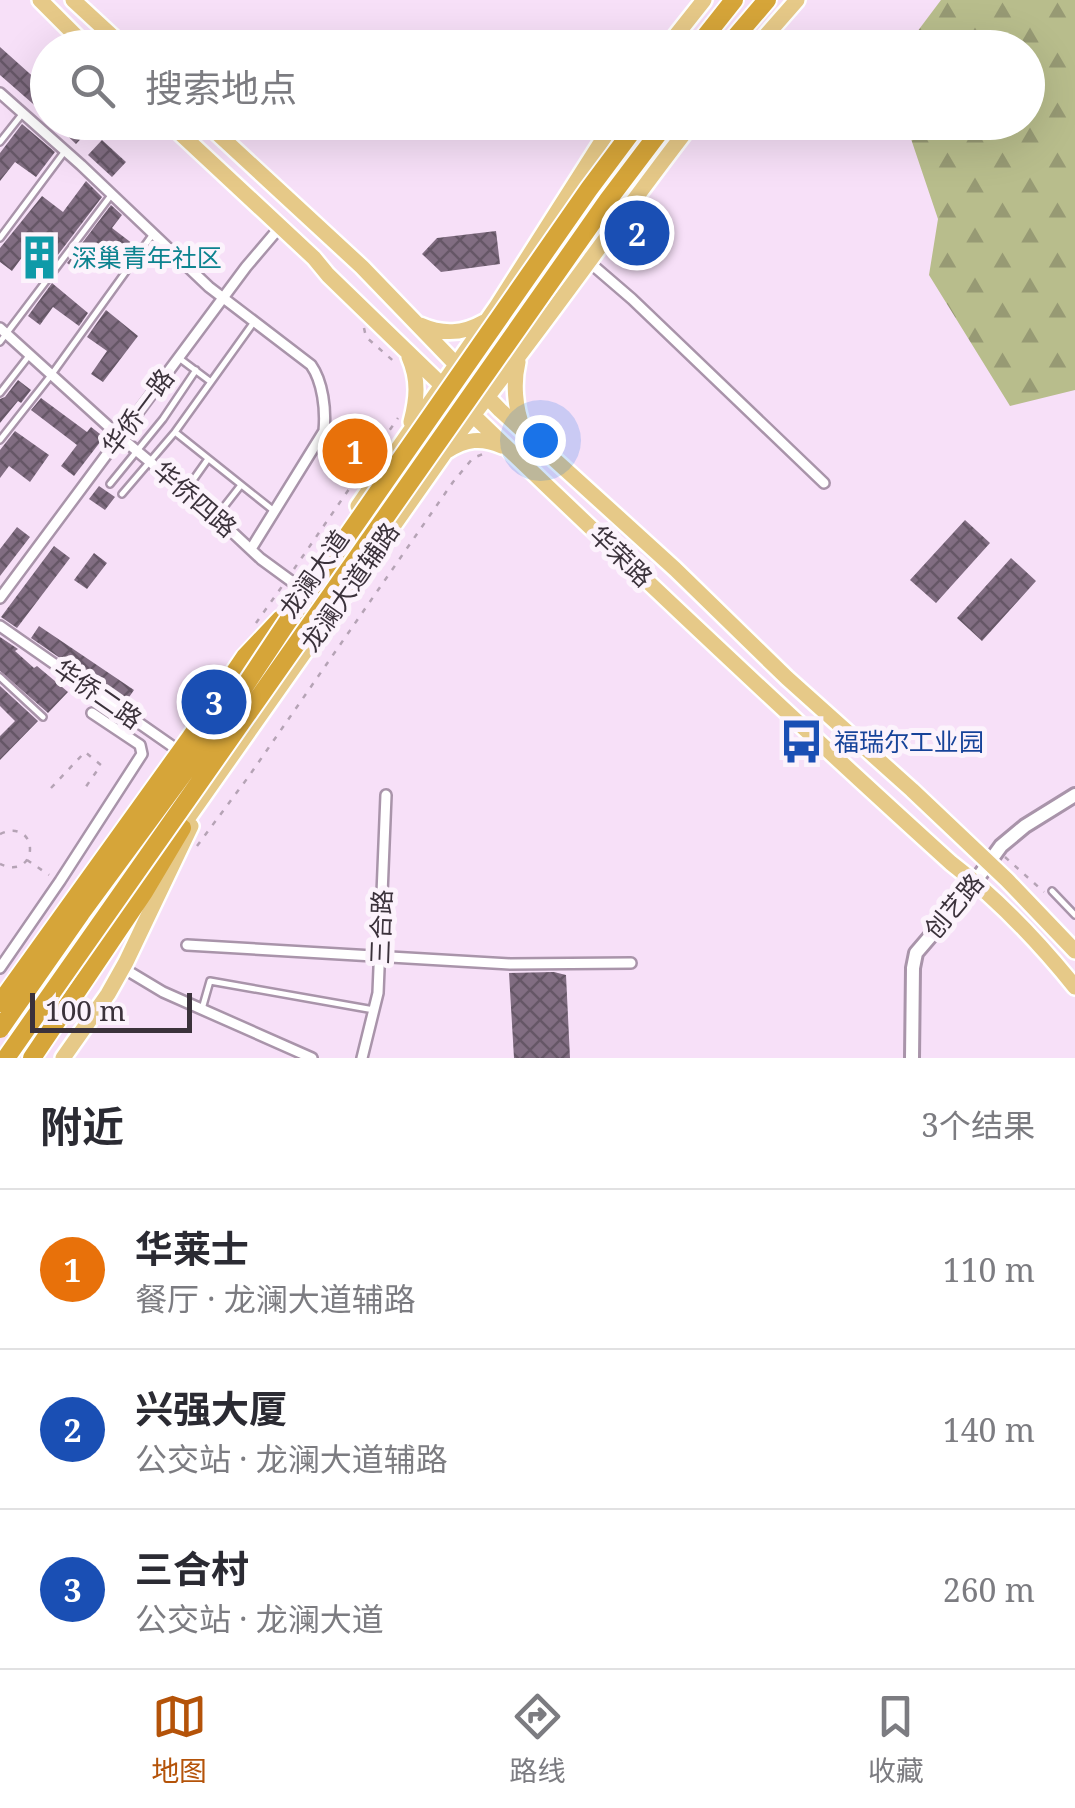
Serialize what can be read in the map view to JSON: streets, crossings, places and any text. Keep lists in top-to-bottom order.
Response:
{
  "streets": {
    "highway": ["龙澜大道"],
    "main road": ["华荣路", "龙澜大道辅路"],
    "street": [
      "华侨一路",
      "华侨四路",
      "华侨二路",
      "创艺路",
      "三合路"
    ]
  },
  "crossings": [
    ["华侨一路", "华侨四路"],
    ["华侨一路", "华荣路"],
    ["华侨四路", "龙澜大道辅路"],
    ["华荣路", "龙澜大道辅路"],
    ["华荣路", "创艺路"],
    ["龙澜大道", "龙澜大道辅路"]
  ],
  "places": {
    "building": ["深巢青年社区"],
    "bus stop": ["福瑞尔工业园"]
  },
  "scale_bar": "100 m",
  "page": {
    "search": "搜索地点",
    "pins": ["2", "1", "3"],
    "scale": "100 m",
    "heading": ["附近", "3个结果"],
    "list": [
      {
        "mark": "1",
        "name": "华莱士",
        "note": "餐厅 · 龙澜大道辅路",
        "value": "110 m"
      },
      {
        "mark": "2",
        "name": "兴强大厦",
        "note": "公交站 · 龙澜大道辅路",
        "value": "140 m"
      },
      {
        "mark": "3",
        "name": "三合村",
        "note": "公交站 · 龙澜大道",
        "value": "260 m"
      }
    ],
    "nav": ["地图", "路线", "收藏"]
  }
}
